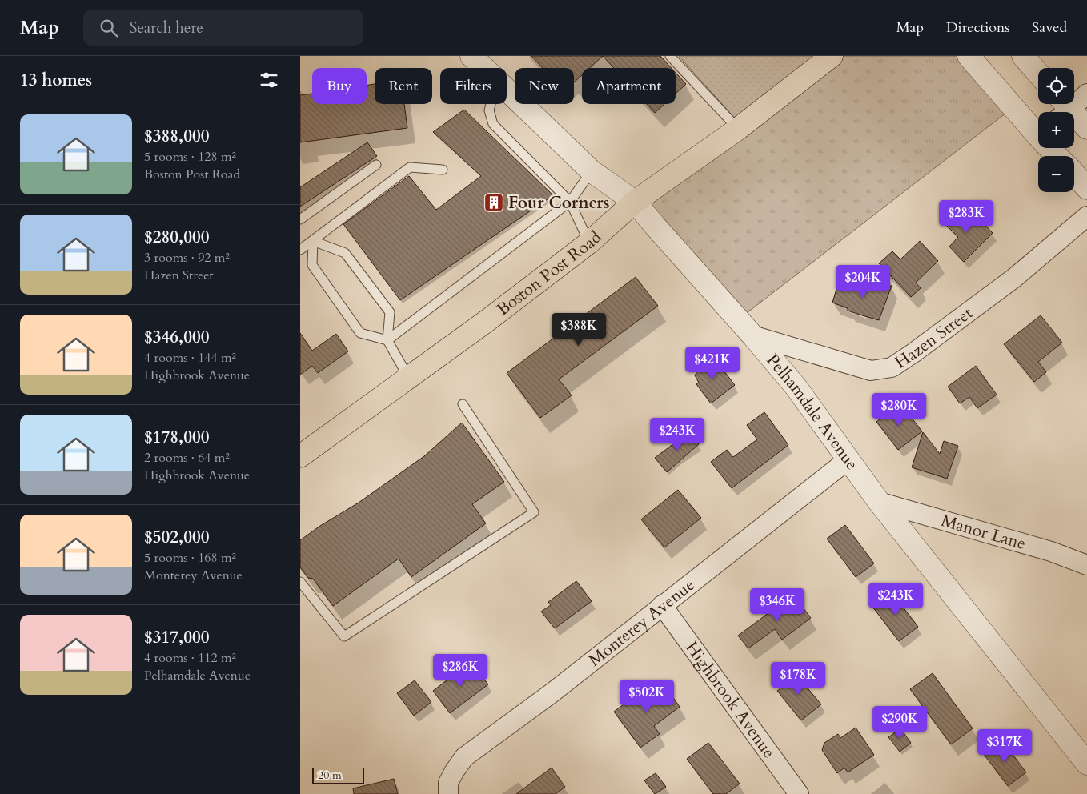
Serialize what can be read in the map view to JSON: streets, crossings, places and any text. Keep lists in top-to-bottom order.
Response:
{
  "streets": {
    "main road": ["Boston Post Road"],
    "street": [
      "Hazen Street",
      "Pelhamdale Avenue",
      "Manor Lane",
      "Monterey Avenue",
      "Highbrook Avenue"
    ]
  },
  "crossings": [
    ["Boston Post Road", "Pelhamdale Avenue"],
    ["Hazen Street", "Pelhamdale Avenue"],
    ["Pelhamdale Avenue", "Manor Lane"],
    ["Pelhamdale Avenue", "Monterey Avenue"],
    ["Monterey Avenue", "Highbrook Avenue"]
  ],
  "places": {
    "building": ["Four Corners"]
  },
  "scale_bar": "20 m",
  "page": {
    "header": "Map",
    "search": "Search here",
    "nav": ["Map", "Directions", "Saved"],
    "heading": "13 homes",
    "map_buttons": ["+", "−"],
    "chip": [
      "Buy",
      "Rent",
      "Filters",
      "New",
      "Apartment"
    ],
    "list": [
      {
        "name": "$388,000",
        "note": "5 rooms · 128 m² · Boston Post Road"
      },
      {
        "name": "$280,000",
        "note": "3 rooms · 92 m² · Hazen Street"
      },
      {
        "name": "$346,000",
        "note": "4 rooms · 144 m² · Highbrook Avenue"
      },
      {
        "name": "$178,000",
        "note": "2 rooms · 64 m² · Highbrook Avenue"
      },
      {
        "name": "$502,000",
        "note": "5 rooms · 168 m² · Monterey Avenue"
      },
      {
        "name": "$317,000",
        "note": "4 rooms · 112 m² · Pelhamdale Avenue"
      }
    ],
    "price": [
      "$283K",
      "$204K",
      "$388K",
      "$421K",
      "$280K",
      "$243K",
      "$243K",
      "$346K",
      "$286K",
      "$178K",
      "$502K",
      "$290K",
      "$317K"
    ],
    "scale": "20 m"
  }
}
